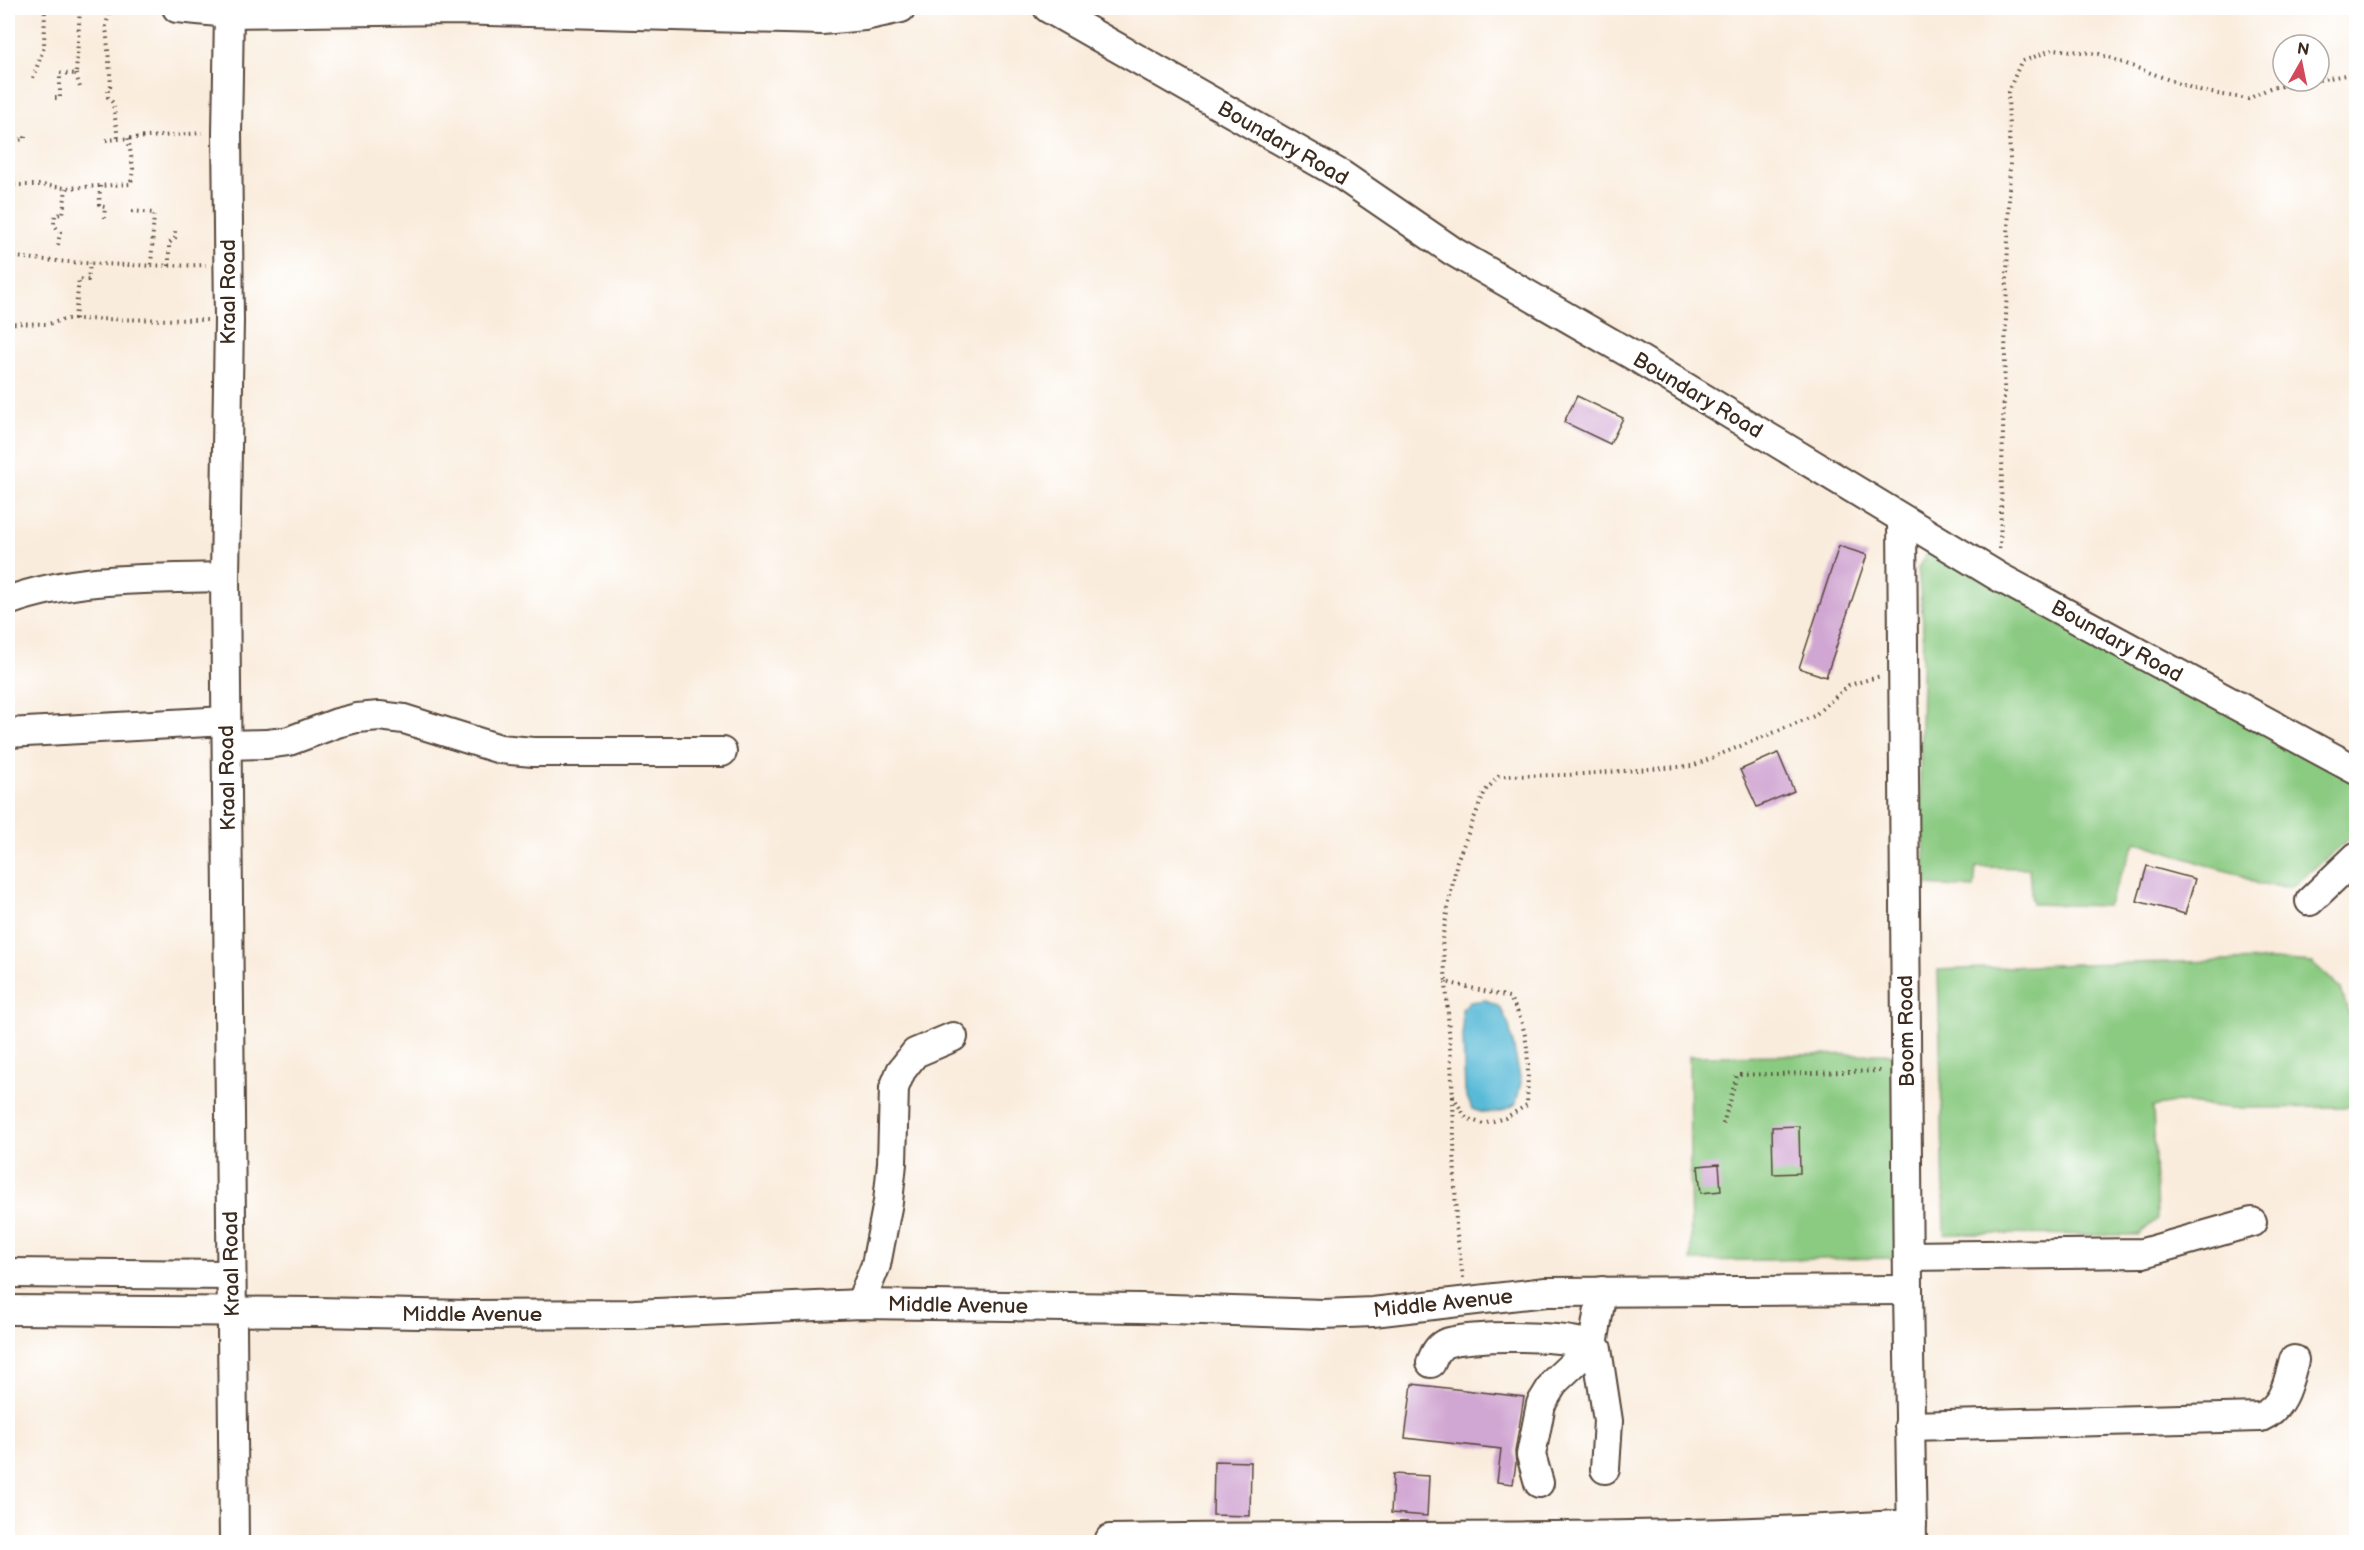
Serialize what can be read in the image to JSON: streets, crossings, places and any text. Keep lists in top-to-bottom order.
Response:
{
  "streets": {
    "street": [
      "Boundary Road",
      "Kraal Road",
      "Boom Road",
      "Middle Avenue"
    ]
  },
  "crossings": [
    ["Boundary Road", "Boom Road"],
    ["Kraal Road", "Middle Avenue"],
    ["Boom Road", "Middle Avenue"]
  ],
  "north": "top"
}
